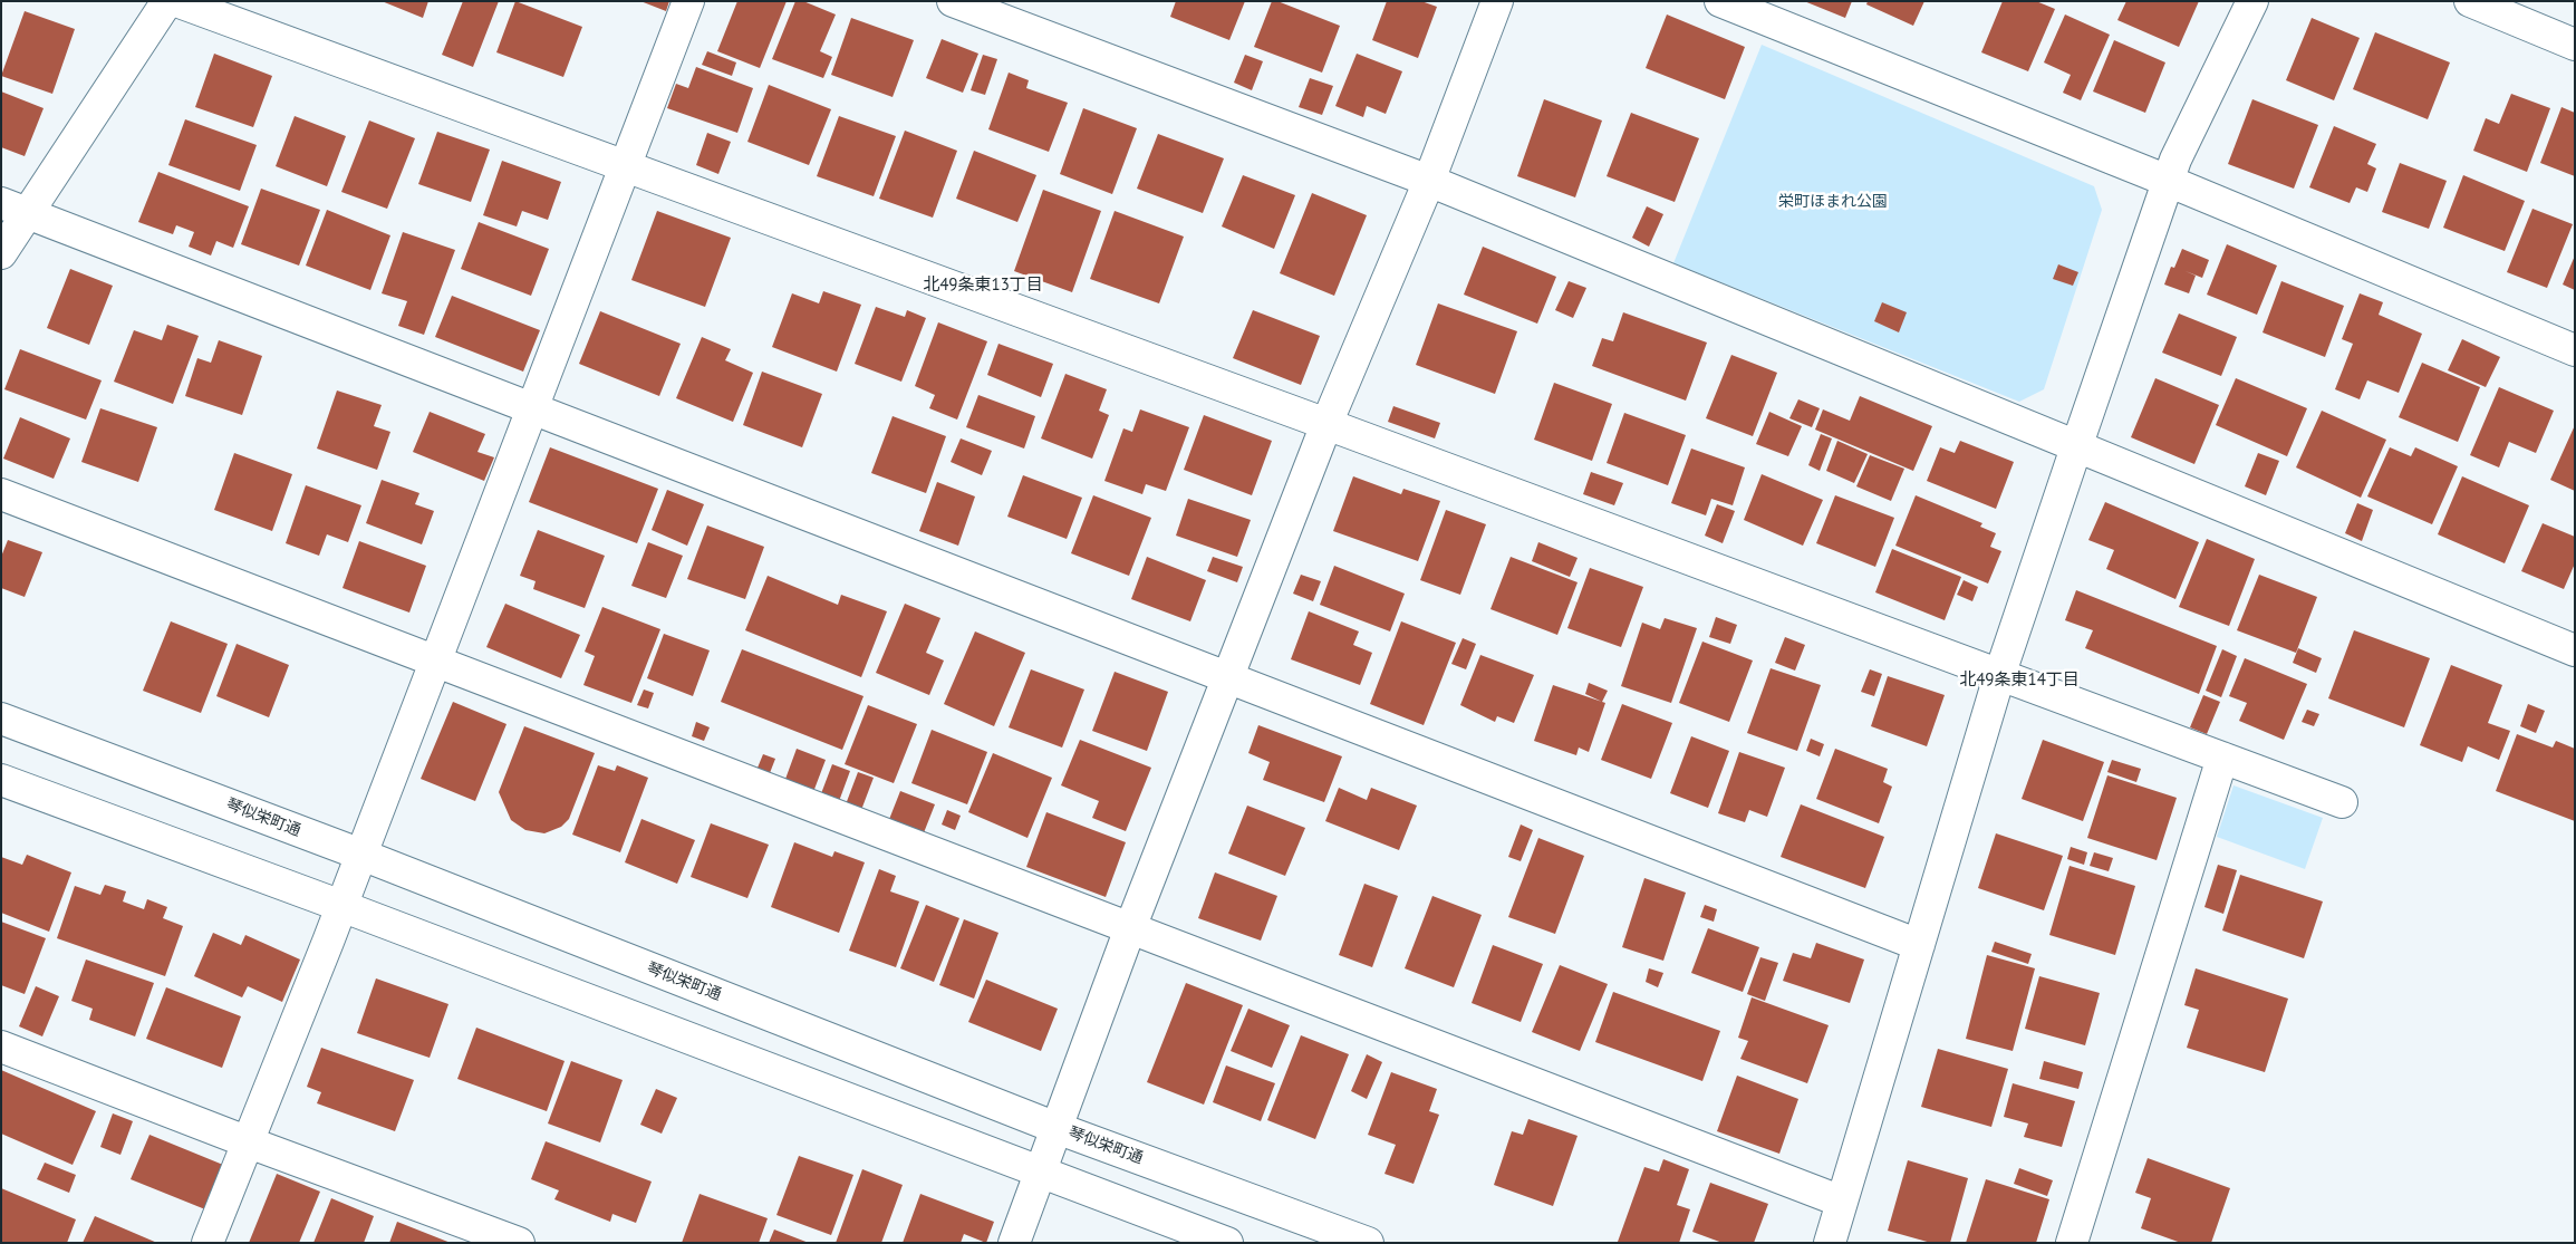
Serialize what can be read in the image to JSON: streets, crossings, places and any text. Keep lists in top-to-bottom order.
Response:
{
  "streets": {
    "street": ["琴似栄町通"]
  },
  "districts": ["北49条東13丁目", "北49条東14丁目"],
  "parks": ["栄町ほまれ公園"]
}
